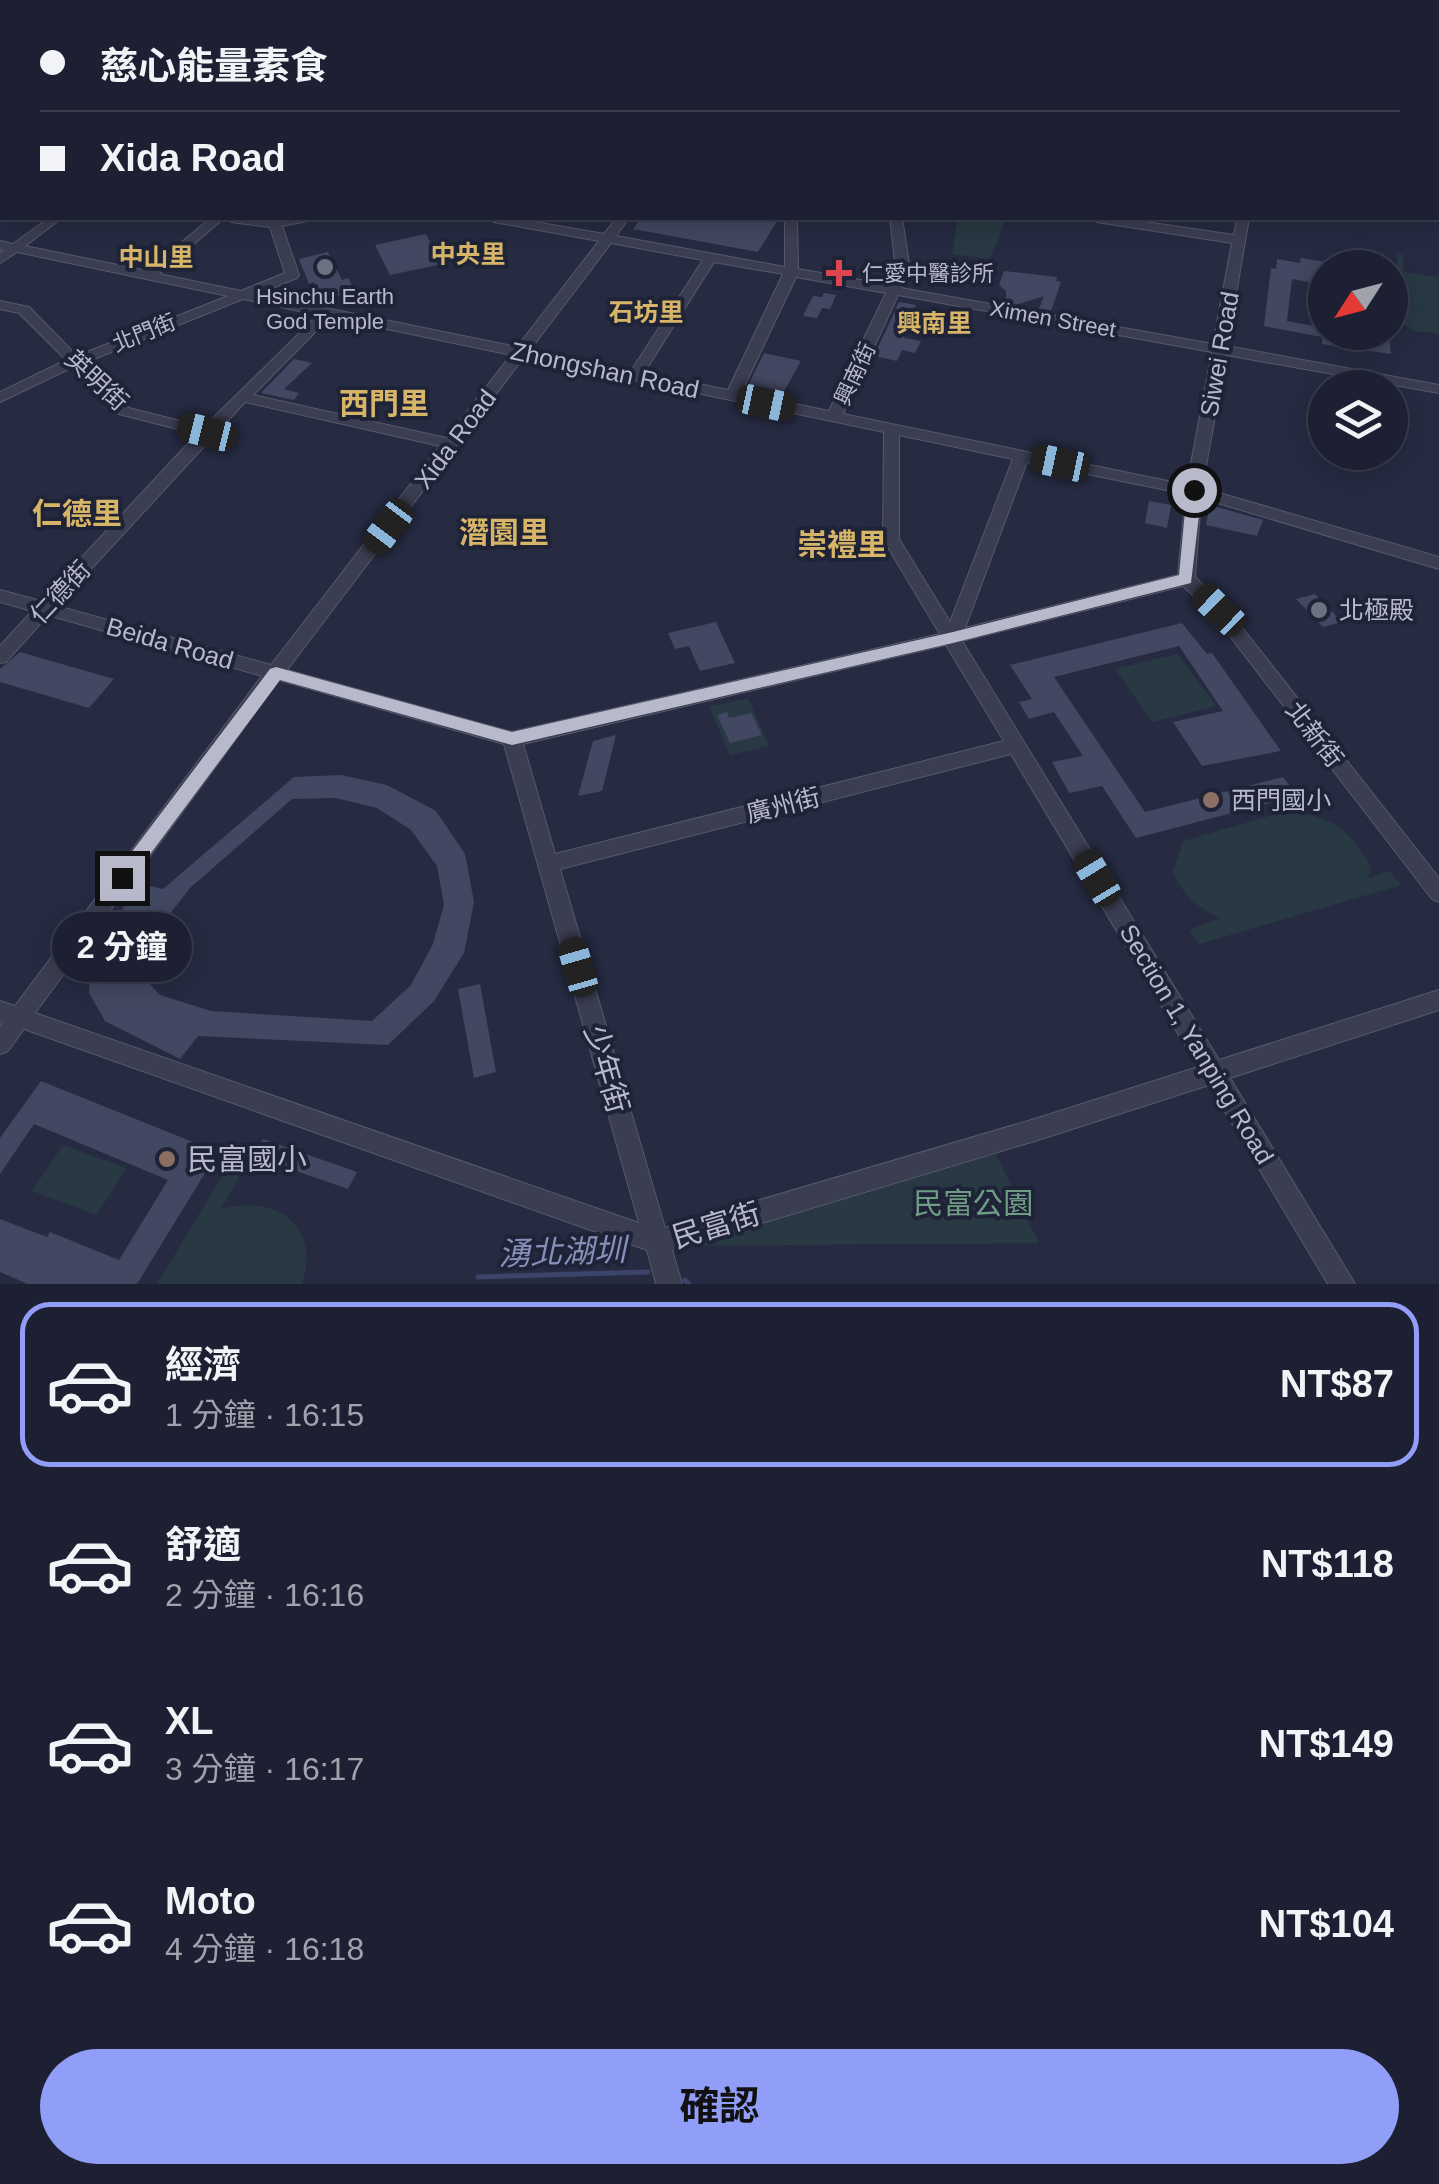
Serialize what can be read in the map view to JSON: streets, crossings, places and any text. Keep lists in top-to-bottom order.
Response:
{
  "streets": {
    "street": [
      "Ximen Street",
      "北門街",
      "Siwei Road",
      "Zhongshan Road",
      "興南街",
      "英明街",
      "Xida Road",
      "仁德街",
      "Beida Road",
      "北新街",
      "廣州街",
      "Section 1, Yanping Road",
      "少年街",
      "民富街"
    ]
  },
  "crossings": [
    ["Ximen Street", "Siwei Road"],
    ["Ximen Street", "興南街"],
    ["Ximen Street", "Xida Road"],
    ["北門街", "Zhongshan Road"],
    ["北門街", "英明街"],
    ["Siwei Road", "Zhongshan Road"],
    ["Zhongshan Road", "興南街"],
    ["Zhongshan Road", "Xida Road"],
    ["Zhongshan Road", "仁德街"],
    ["Zhongshan Road", "Section 1, Yanping Road"],
    ["英明街", "仁德街"],
    ["Xida Road", "Beida Road"],
    ["Xida Road", "民富街"],
    ["仁德街", "Beida Road"],
    ["Beida Road", "北新街"],
    ["Beida Road", "Section 1, Yanping Road"],
    ["Beida Road", "少年街"],
    ["廣州街", "Section 1, Yanping Road"],
    ["廣州街", "少年街"],
    ["Section 1, Yanping Road", "民富街"],
    ["少年街", "民富街"]
  ],
  "districts": [
    "中央里",
    "中山里",
    "石坊里",
    "興南里",
    "西門里",
    "仁德里",
    "潛園里",
    "崇禮里"
  ],
  "water": ["湧北湖圳"],
  "parks": ["民富公園"],
  "places": {
    "other": [
      "Hsinchu Earth God Temple",
      "北極殿",
      "西門國小",
      "民富國小"
    ],
    "health": ["仁愛中醫診所"]
  },
  "north": "bottom left",
  "page": {
    "banner": ["慈心能量素食", "Xida Road"],
    "bubble": "2 分鐘",
    "list": [
      {
        "name": "經濟",
        "note": "1 分鐘 · 16:15",
        "value": "NT$87"
      },
      {
        "name": "舒適",
        "note": "2 分鐘 · 16:16",
        "value": "NT$118"
      },
      {
        "name": "XL",
        "note": "3 分鐘 · 16:17",
        "value": "NT$149"
      },
      {
        "name": "Moto",
        "note": "4 分鐘 · 16:18",
        "value": "NT$104"
      }
    ],
    "buttons": "確認"
  }
}
